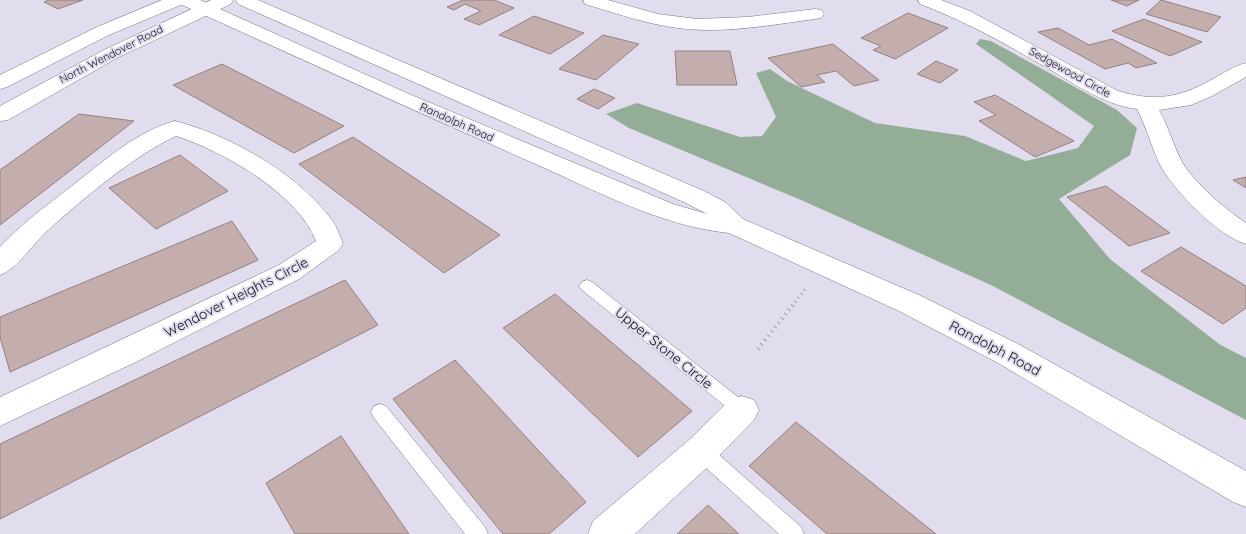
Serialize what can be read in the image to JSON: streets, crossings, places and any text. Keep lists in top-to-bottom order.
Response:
{
  "streets": {
    "main road": [
      "North Wendover Road",
      "Sedgewood Circle",
      "Randolph Road",
      "Wendover Heights Circle"
    ],
    "lane": ["Upper Stone Circle"]
  },
  "crossings": [
    ["North Wendover Road", "Randolph Road"]
  ]
}
